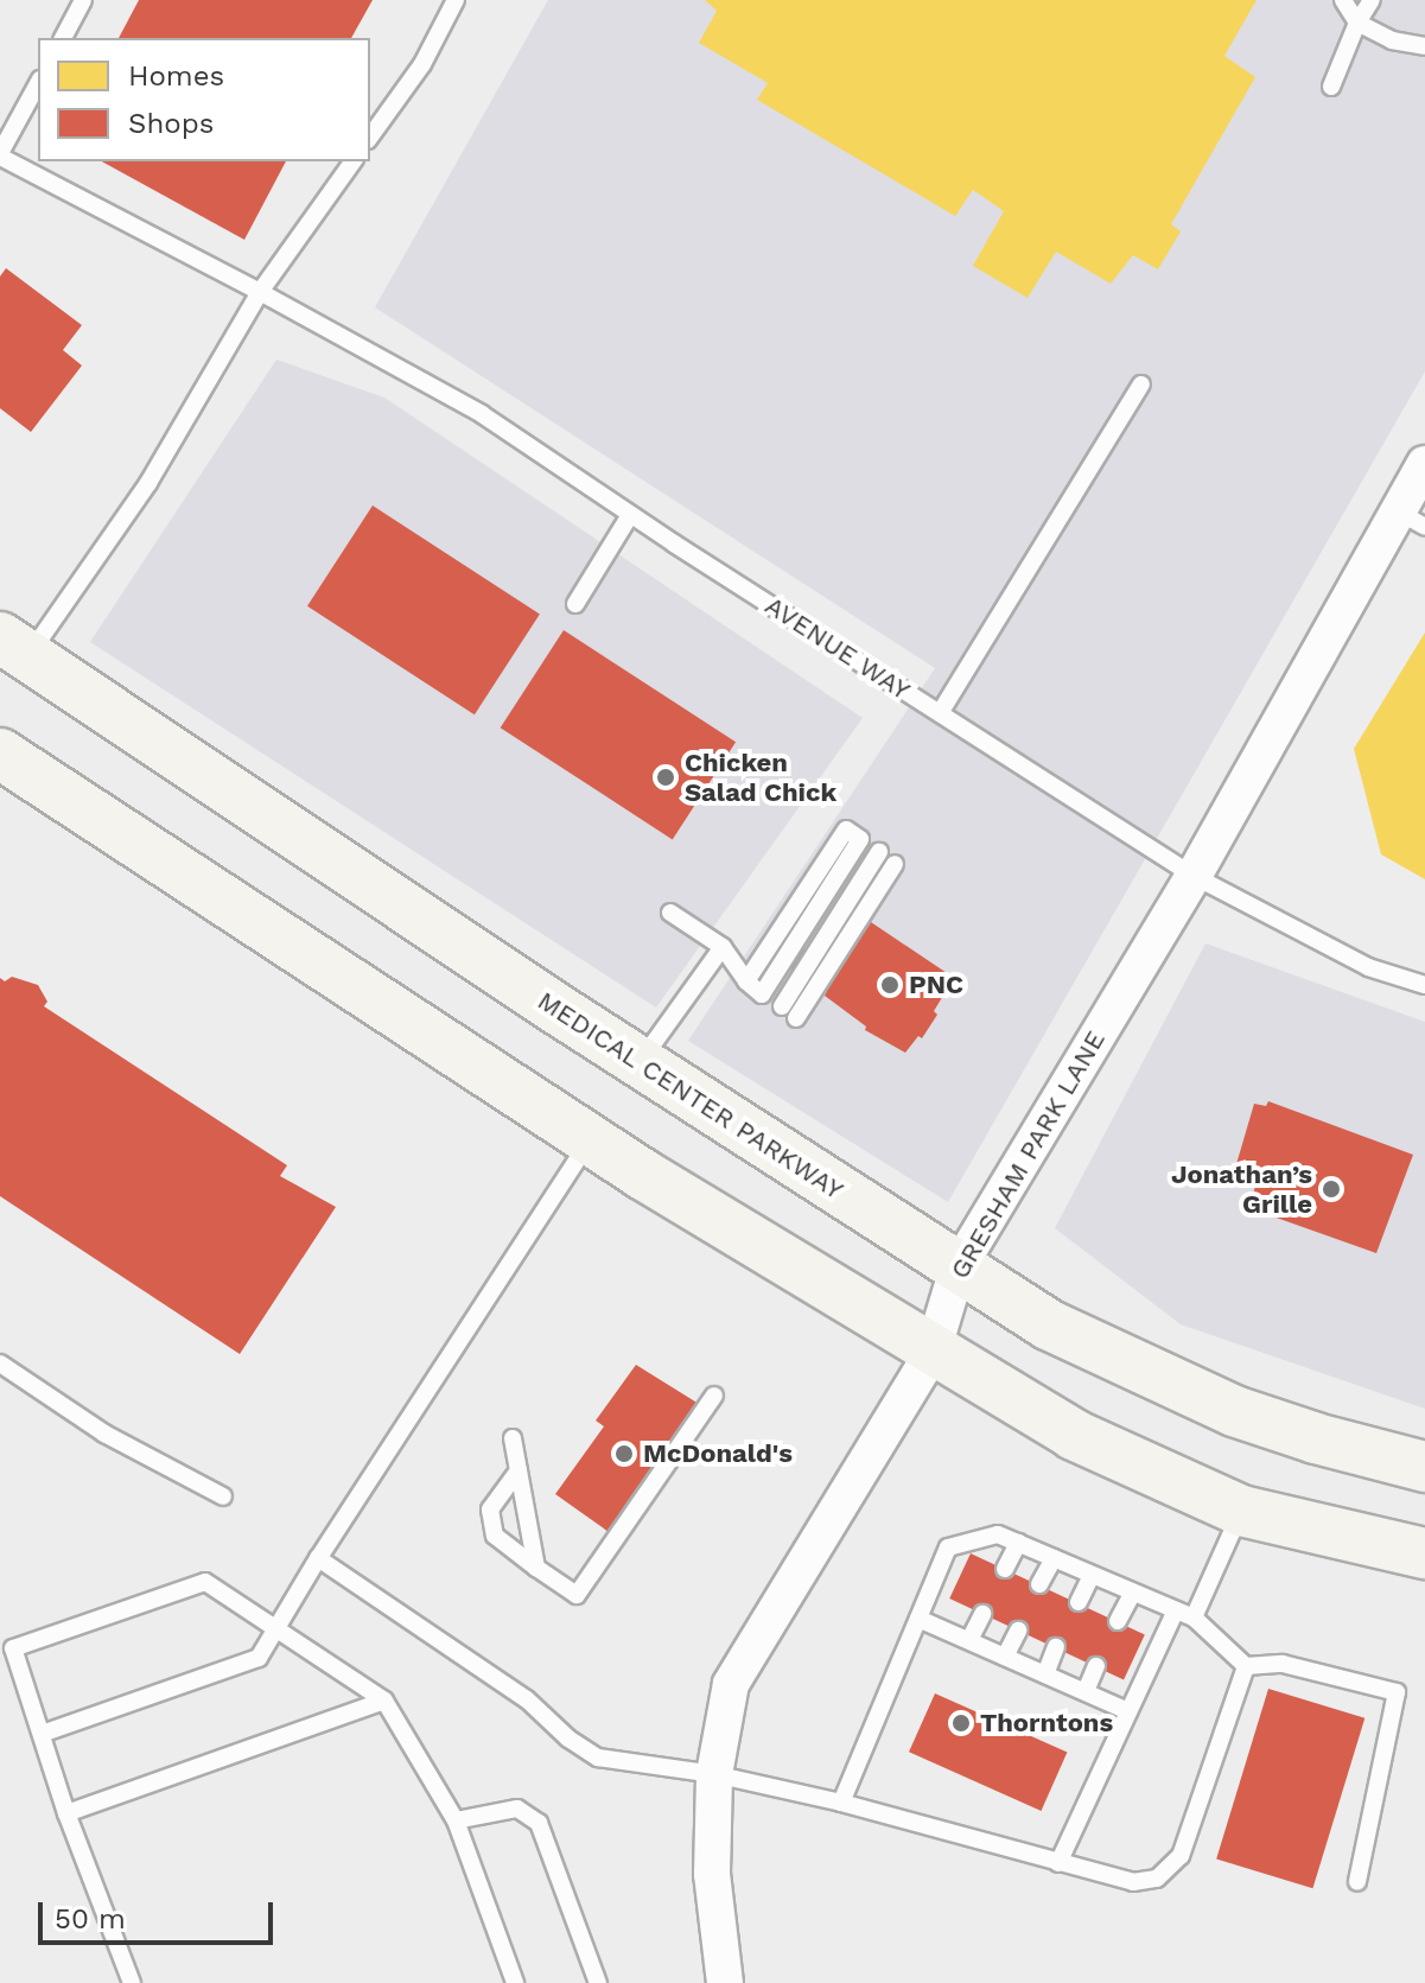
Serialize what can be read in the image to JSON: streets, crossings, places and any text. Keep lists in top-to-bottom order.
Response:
{
  "streets": {
    "main road": ["MEDICAL CENTER PARKWAY"],
    "street": ["GRESHAM PARK LANE"],
    "lane": ["AVENUE WAY"]
  },
  "crossings": [
    ["AVENUE WAY", "GRESHAM PARK LANE"],
    ["MEDICAL CENTER PARKWAY", "GRESHAM PARK LANE"]
  ],
  "places": [
    "Chicken Salad Chick",
    "PNC",
    "Jonathan’s Grille",
    "McDonald's",
    "Thorntons"
  ],
  "legend": ["Homes", "Shops"],
  "scale_bar": "50 m"
}
